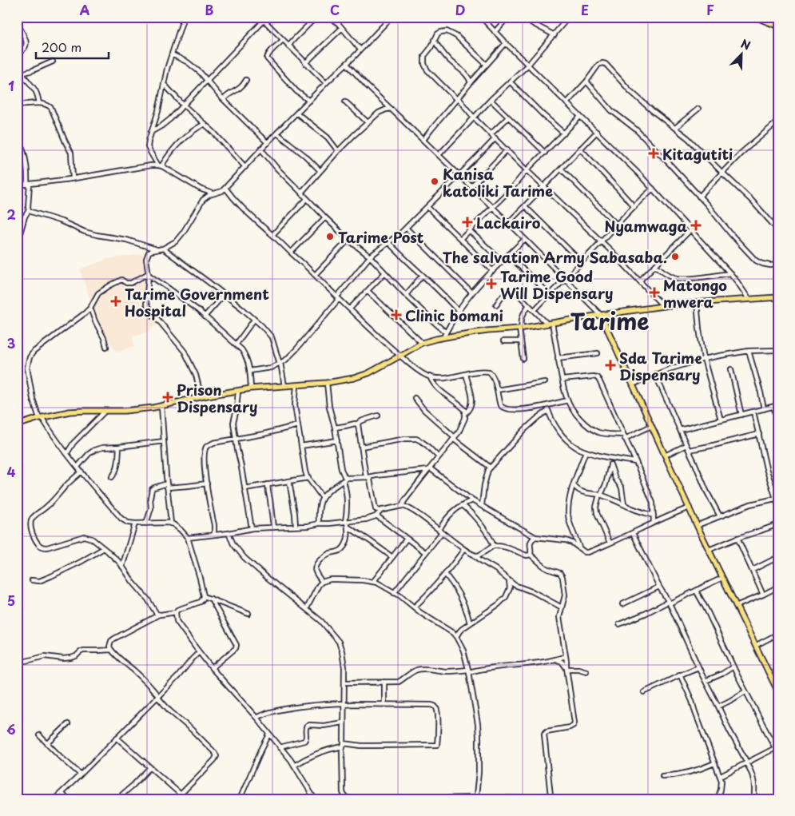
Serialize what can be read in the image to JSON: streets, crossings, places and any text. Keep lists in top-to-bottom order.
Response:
{
  "districts": ["Tarime"],
  "places": {
    "health": [
      "Kitagutiti",
      "Lackairo",
      "Nyamwaga",
      "Tarime Good Will Dispensary",
      "Matongo mwera",
      "Tarime Government Hospital",
      "Clinic bomani",
      "Sda Tarime Dispensary",
      "Prison Dispensary"
    ],
    "other": ["Kanisa katoliki Tarime", "Tarime Post", "The salvation Army Sabasaba."]
  },
  "scale_bar": "200 m",
  "north": "top right",
  "grid": {
    "columns": [
      "A",
      "B",
      "C",
      "D",
      "E",
      "F"
    ],
    "rows": [
      "1",
      "2",
      "3",
      "4",
      "5",
      "6"
    ]
  }
}
